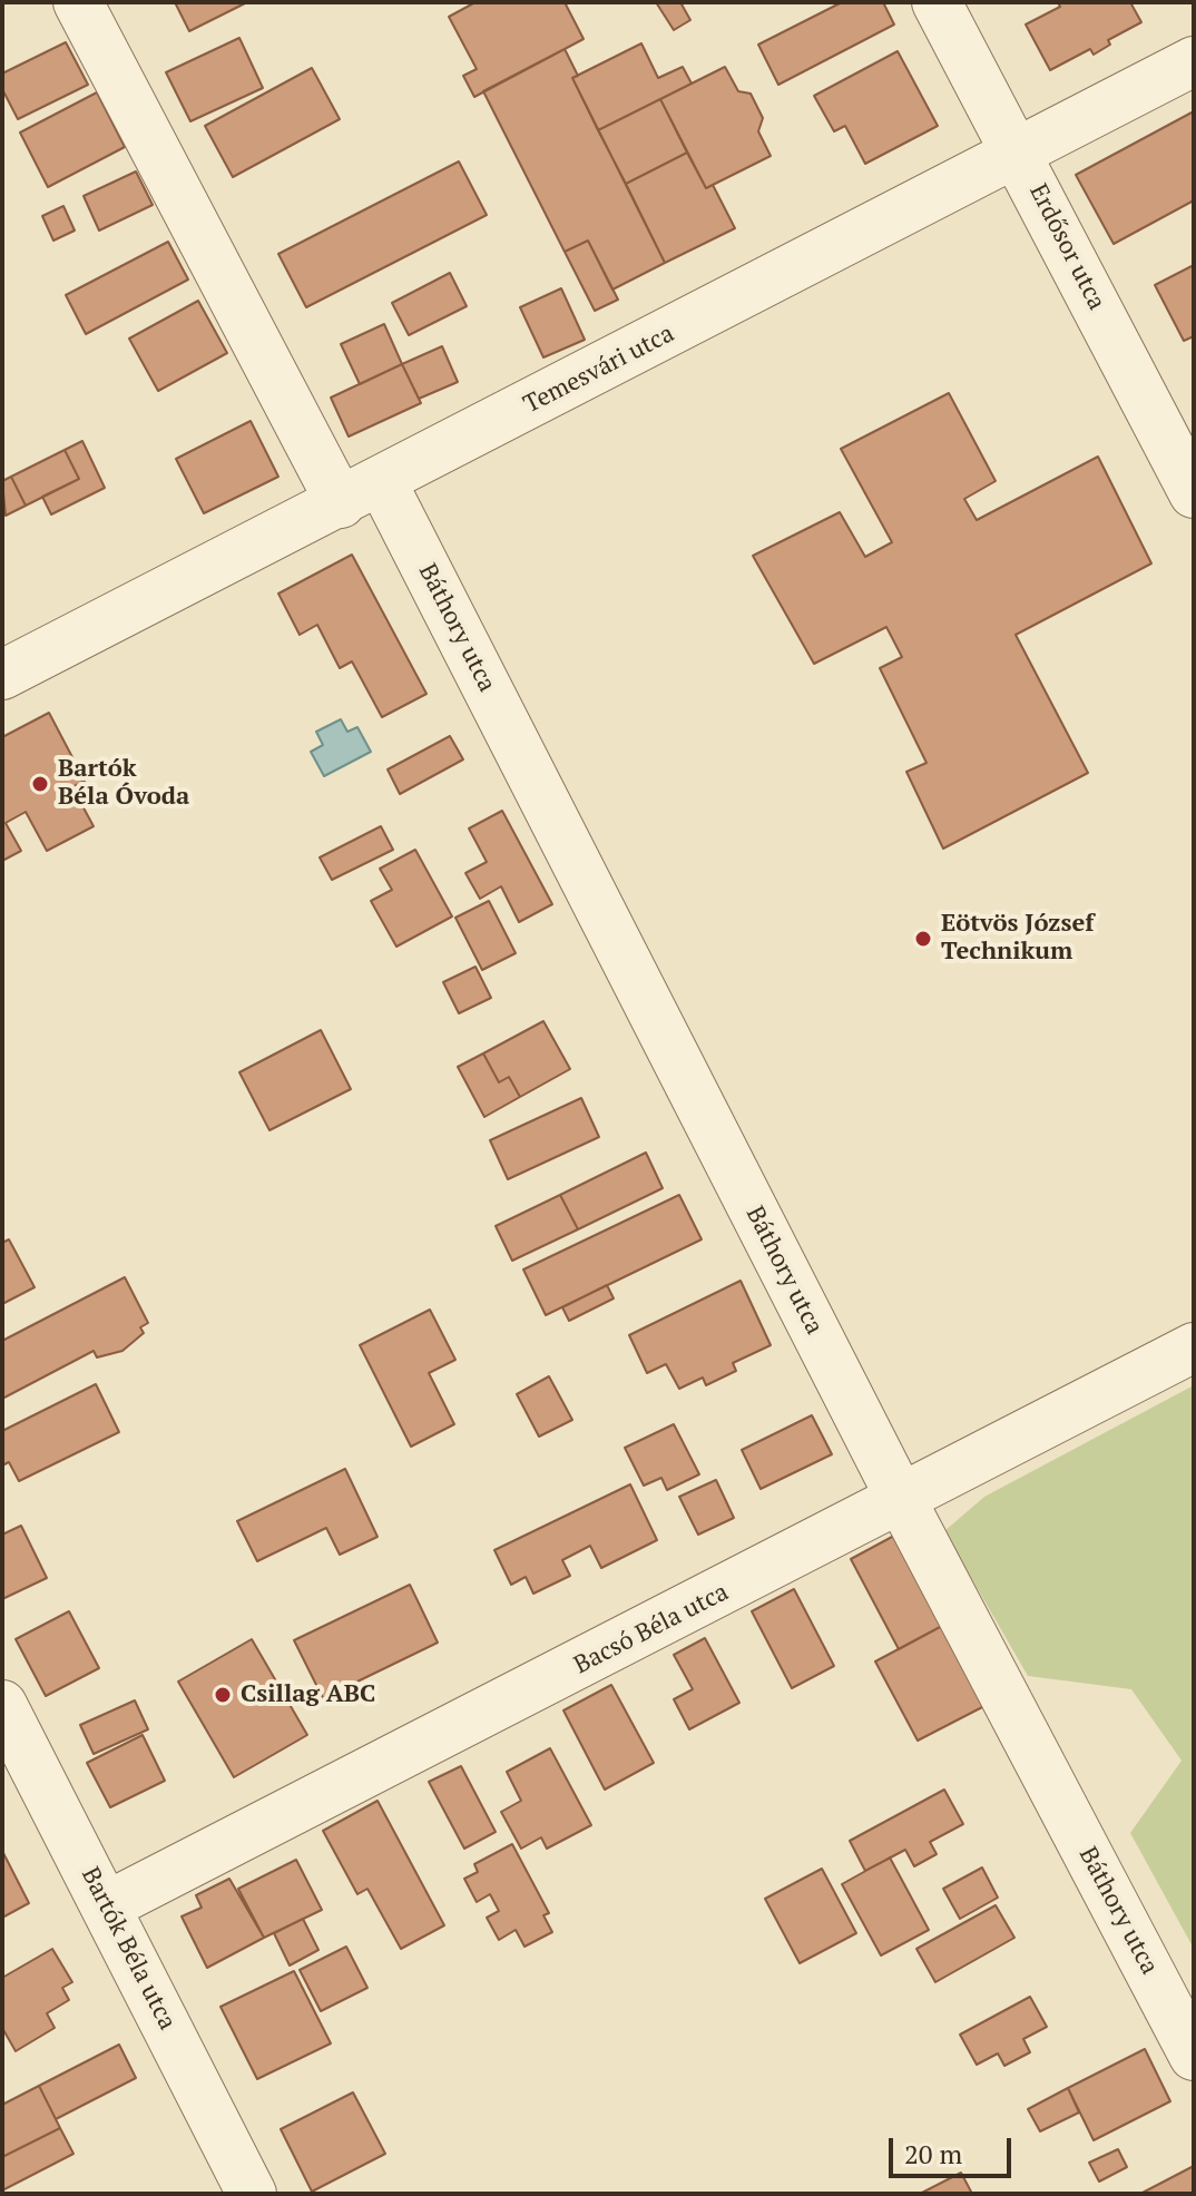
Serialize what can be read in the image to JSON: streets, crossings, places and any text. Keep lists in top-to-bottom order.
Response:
{
  "streets": {
    "street": [
      "Erdősor utca",
      "Temesvári utca",
      "Báthory utca",
      "Bacsó Béla utca",
      "Bartók Béla utca"
    ]
  },
  "crossings": [
    ["Erdősor utca", "Temesvári utca"],
    ["Temesvári utca", "Báthory utca"],
    ["Báthory utca", "Bacsó Béla utca"],
    ["Bacsó Béla utca", "Bartók Béla utca"]
  ],
  "places": ["Bartók Béla Óvoda", "Eötvös József Technikum", "Csillag ABC"],
  "scale_bar": "20 m"
}
